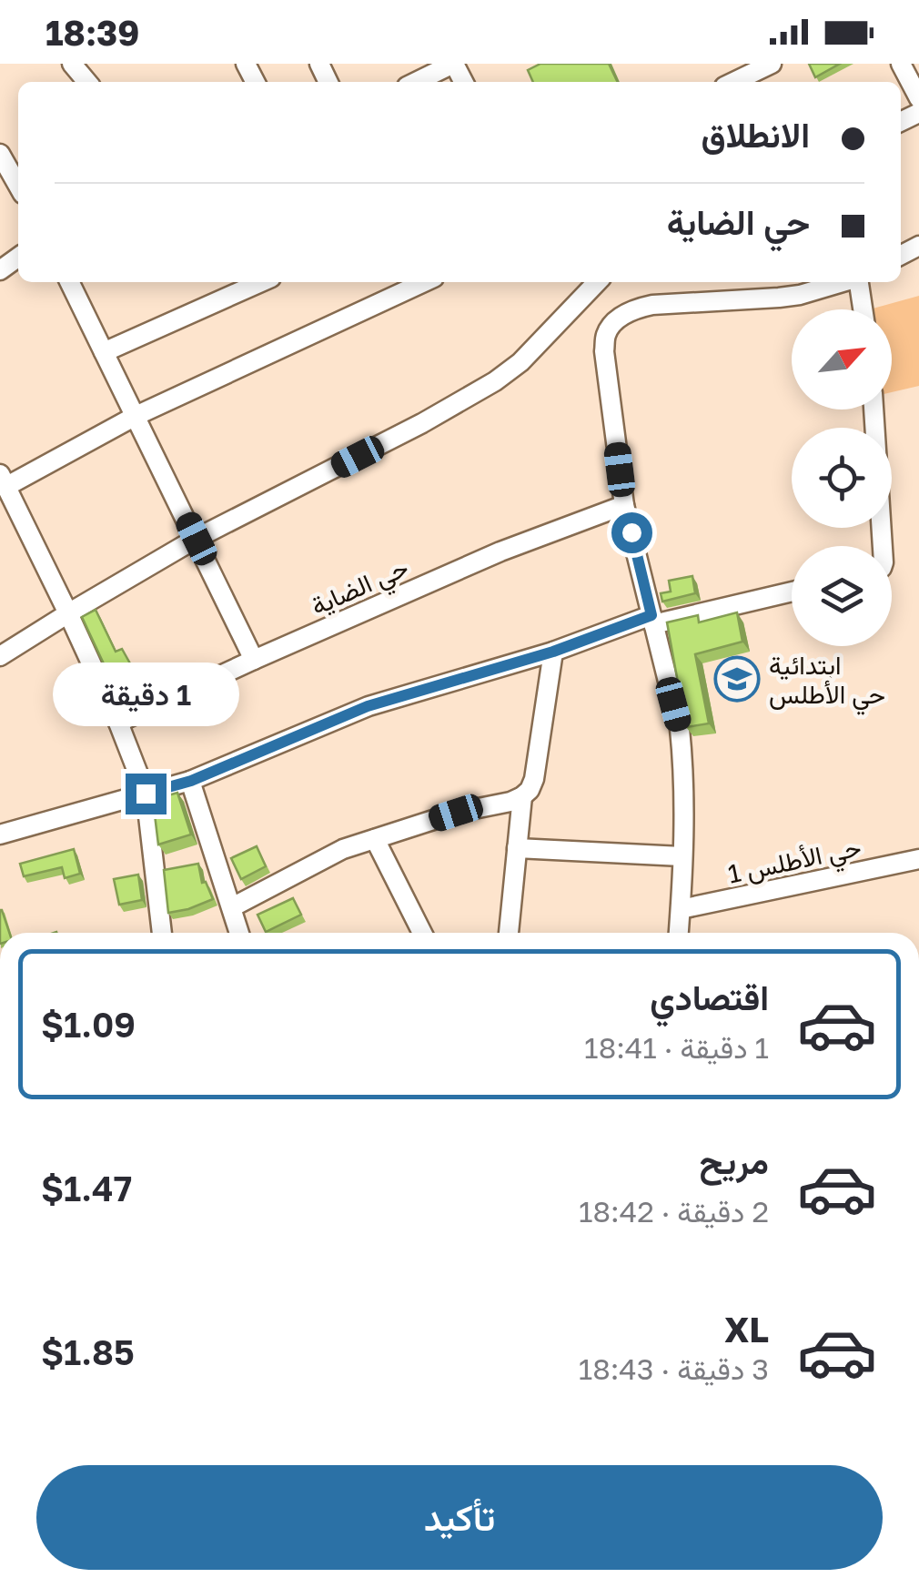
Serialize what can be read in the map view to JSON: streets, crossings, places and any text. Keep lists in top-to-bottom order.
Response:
{
  "streets": {
    "street": ["حي الضاية", "حي الأطلس 1"]
  },
  "places": {
    "school or university": ["ابتدائية حي الأطلس"]
  },
  "north": "top right",
  "page": {
    "status": "18:39",
    "banner": ["الانطلاق", "حي الضاية"],
    "bubble": "1 دقيقة",
    "list": [
      {
        "name": "اقتصادي",
        "note": "1 دقيقة · 18:41",
        "value": "$1.09"
      },
      {
        "name": "مريح",
        "note": "2 دقيقة · 18:42",
        "value": "$1.47"
      },
      {
        "name": "XL",
        "note": "3 دقيقة · 18:43",
        "value": "$1.85"
      }
    ],
    "buttons": "تأكيد"
  }
}
